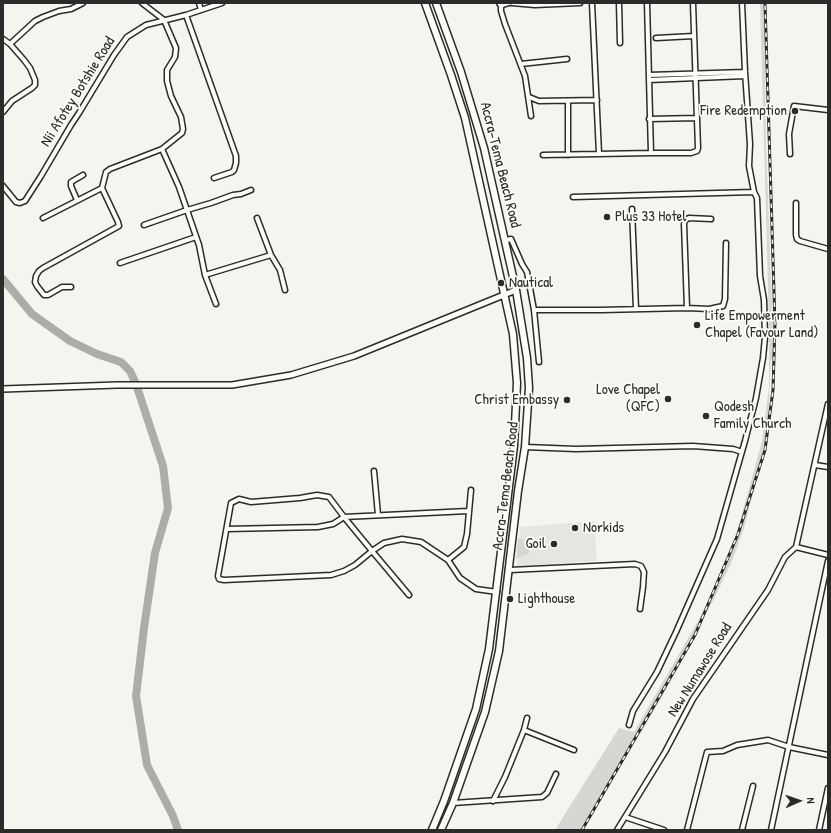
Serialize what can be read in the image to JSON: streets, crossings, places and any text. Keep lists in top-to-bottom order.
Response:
{
  "streets": {
    "main road": ["Accra-Tema Beach Road"],
    "street": ["Nii Afotey Botshie Road", "New Numawose Road"]
  },
  "places": [
    "Fire Redemption",
    "Plus 33 Hotel",
    "Nautical",
    "Life Empowerment Chapel (Favour Land)",
    "Love Chapel (QFC)",
    "Christ Embassy",
    "Qodesh Family Church",
    "Norkids",
    "Goil",
    "Lighthouse"
  ],
  "north": "right"
}
